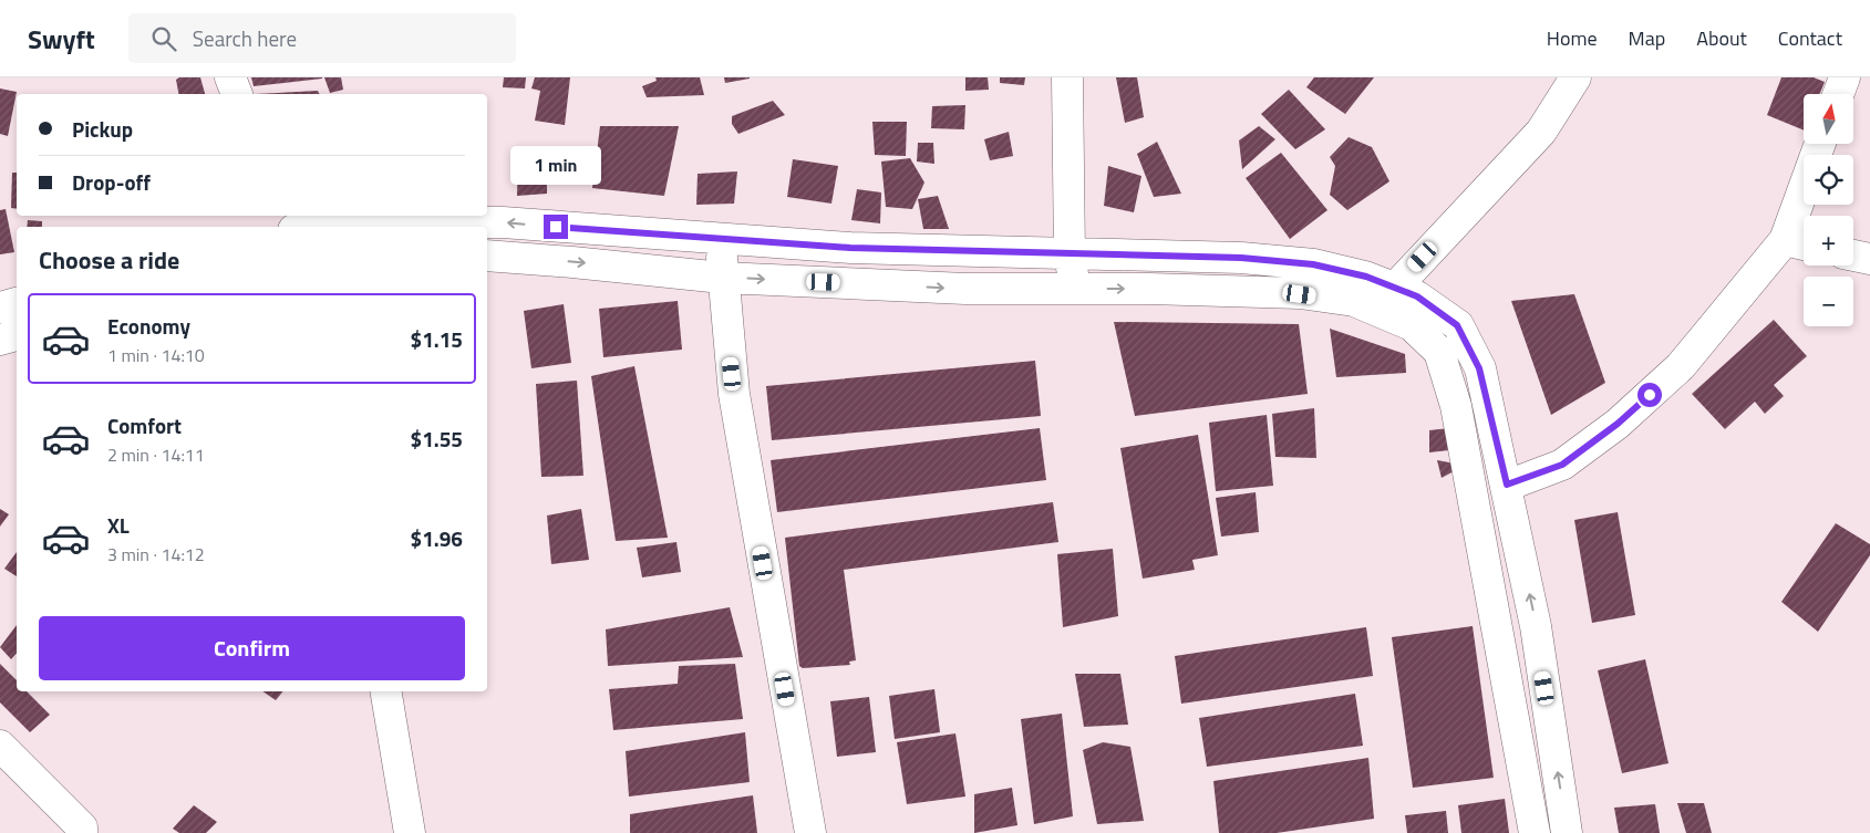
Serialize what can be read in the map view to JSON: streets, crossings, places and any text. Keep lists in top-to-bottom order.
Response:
{
  "north": "top",
  "page": {
    "header": "Swyft",
    "search": "Search here",
    "nav": [
      "Home",
      "Map",
      "About",
      "Contact"
    ],
    "map_buttons": ["+", "−"],
    "banner": ["Pickup", "Drop-off"],
    "bubble": "1 min",
    "heading": "Choose a ride",
    "list": [
      {
        "name": "Economy",
        "note": "1 min · 14:10",
        "value": "$1.15"
      },
      {
        "name": "Comfort",
        "note": "2 min · 14:11",
        "value": "$1.55"
      },
      {
        "name": "XL",
        "note": "3 min · 14:12",
        "value": "$1.96"
      }
    ],
    "buttons": "Confirm"
  }
}
